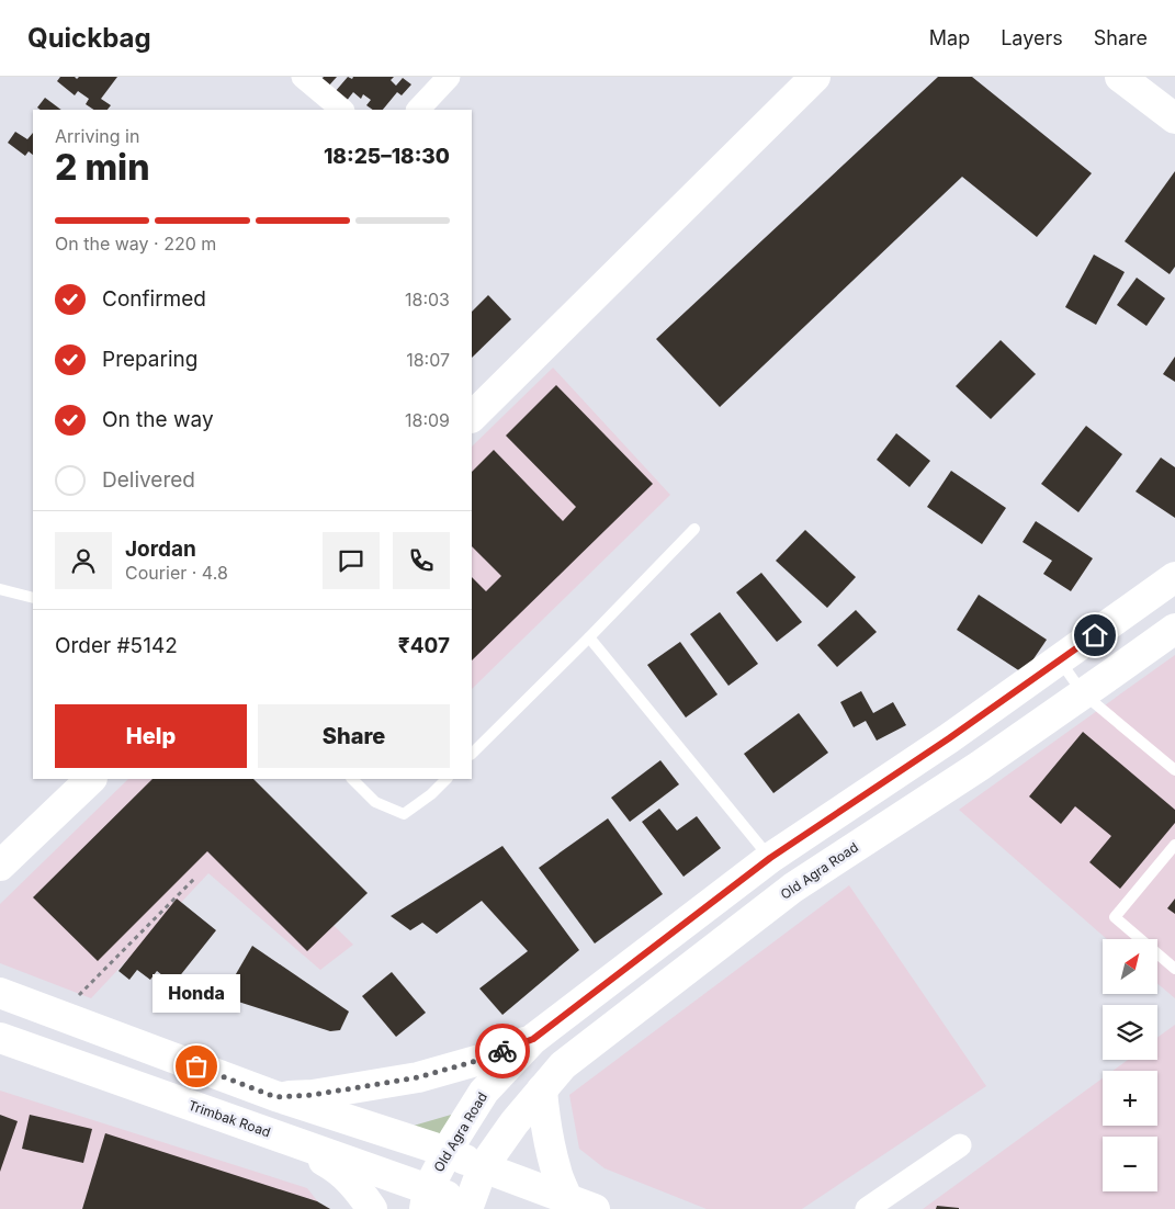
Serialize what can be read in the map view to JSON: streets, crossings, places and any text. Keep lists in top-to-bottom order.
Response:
{
  "streets": {
    "main road": ["Old Agra Road", "Trimbak Road"]
  },
  "crossings": [
    ["Old Agra Road", "Trimbak Road"]
  ],
  "places": ["Honda"],
  "north": "top right",
  "page": {
    "header": "Quickbag",
    "nav": ["Map", "Layers", "Share"],
    "heading": ["2 min", "Arriving in", "18:25–18:30"],
    "panel": [
      "Jordan",
      "Courier · 4.8",
      "Order #5142",
      "₹407"
    ],
    "bar": "On the way · 220 m",
    "list": [
      ["Confirmed", "18:03"],
      ["Preparing", "18:07"],
      ["On the way", "18:09"],
      "Delivered"
    ],
    "buttons": ["Help", "Share"],
    "map_buttons": ["+", "−"],
    "bubble": "Honda"
  }
}
